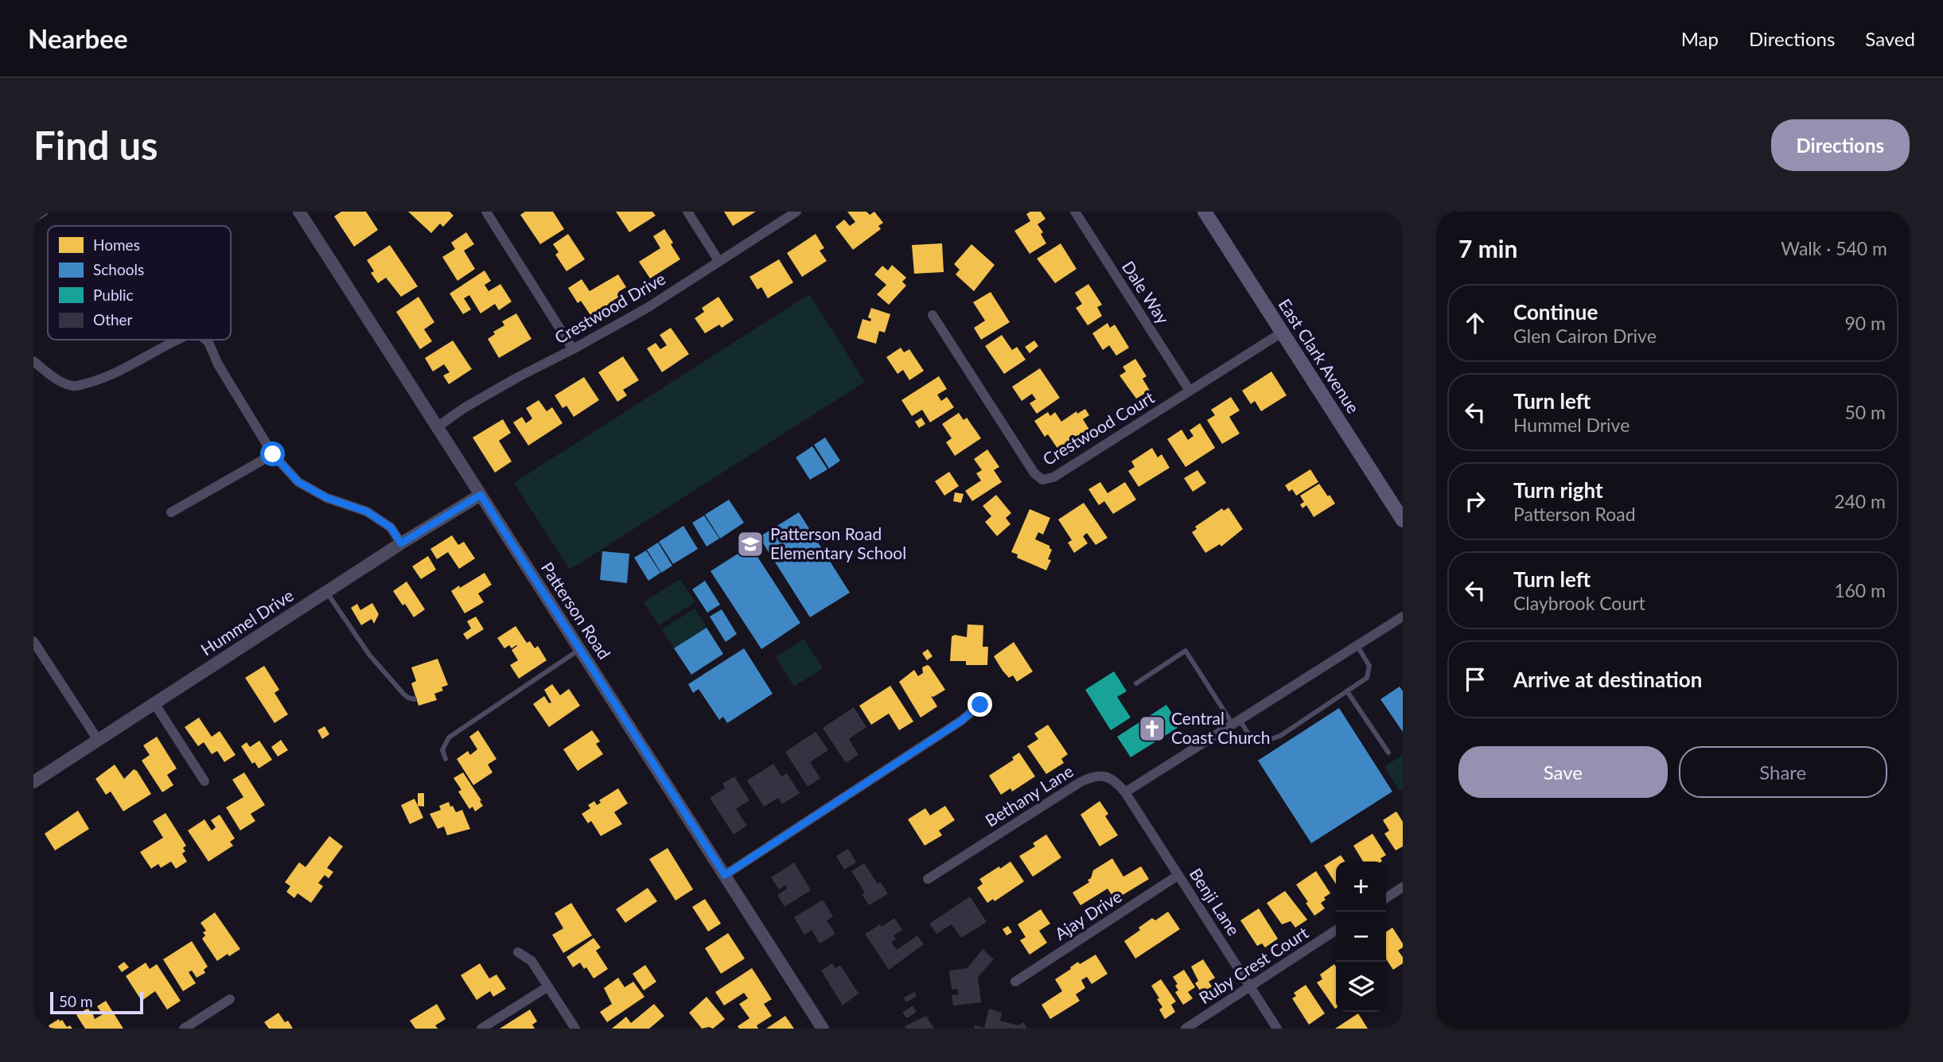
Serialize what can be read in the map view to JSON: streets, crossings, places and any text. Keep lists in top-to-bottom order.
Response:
{
  "streets": {
    "main road": ["East Clark Avenue"],
    "street": [
      "Dale Way",
      "Crestwood Drive",
      "Crestwood Court",
      "Patterson Road",
      "Hummel Drive",
      "Bethany Lane",
      "Benji Lane",
      "Ajay Drive",
      "Ruby Crest Court"
    ]
  },
  "crossings": [
    ["Dale Way", "Crestwood Court"],
    ["Crestwood Drive", "Patterson Road"],
    ["East Clark Avenue", "Crestwood Court"],
    ["Patterson Road", "Hummel Drive"],
    ["Bethany Lane", "Benji Lane"],
    ["Benji Lane", "Ajay Drive"],
    ["Benji Lane", "Ruby Crest Court"]
  ],
  "places": {
    "school or university": ["Patterson Road Elementary School"],
    "church": ["Central Coast Church"]
  },
  "legend": [
    "Homes",
    "Schools",
    "Public",
    "Other"
  ],
  "scale_bar": "50 m",
  "page": {
    "header": "Nearbee",
    "nav": ["Map", "Directions", "Saved"],
    "buttons": [
      "Directions",
      ["Save", "Share"]
    ],
    "title": "Find us",
    "heading": ["7 min", "Walk · 540 m"],
    "list": [
      ["Continue", "Glen Cairon Drive", "90 m"],
      ["Turn left", "Hummel Drive", "50 m"],
      ["Turn right", "Patterson Road", "240 m"],
      ["Turn left", "Claybrook Court", "160 m"],
      "Arrive at destination"
    ],
    "map_buttons": ["+", "−"],
    "scale": "50 m"
  }
}
